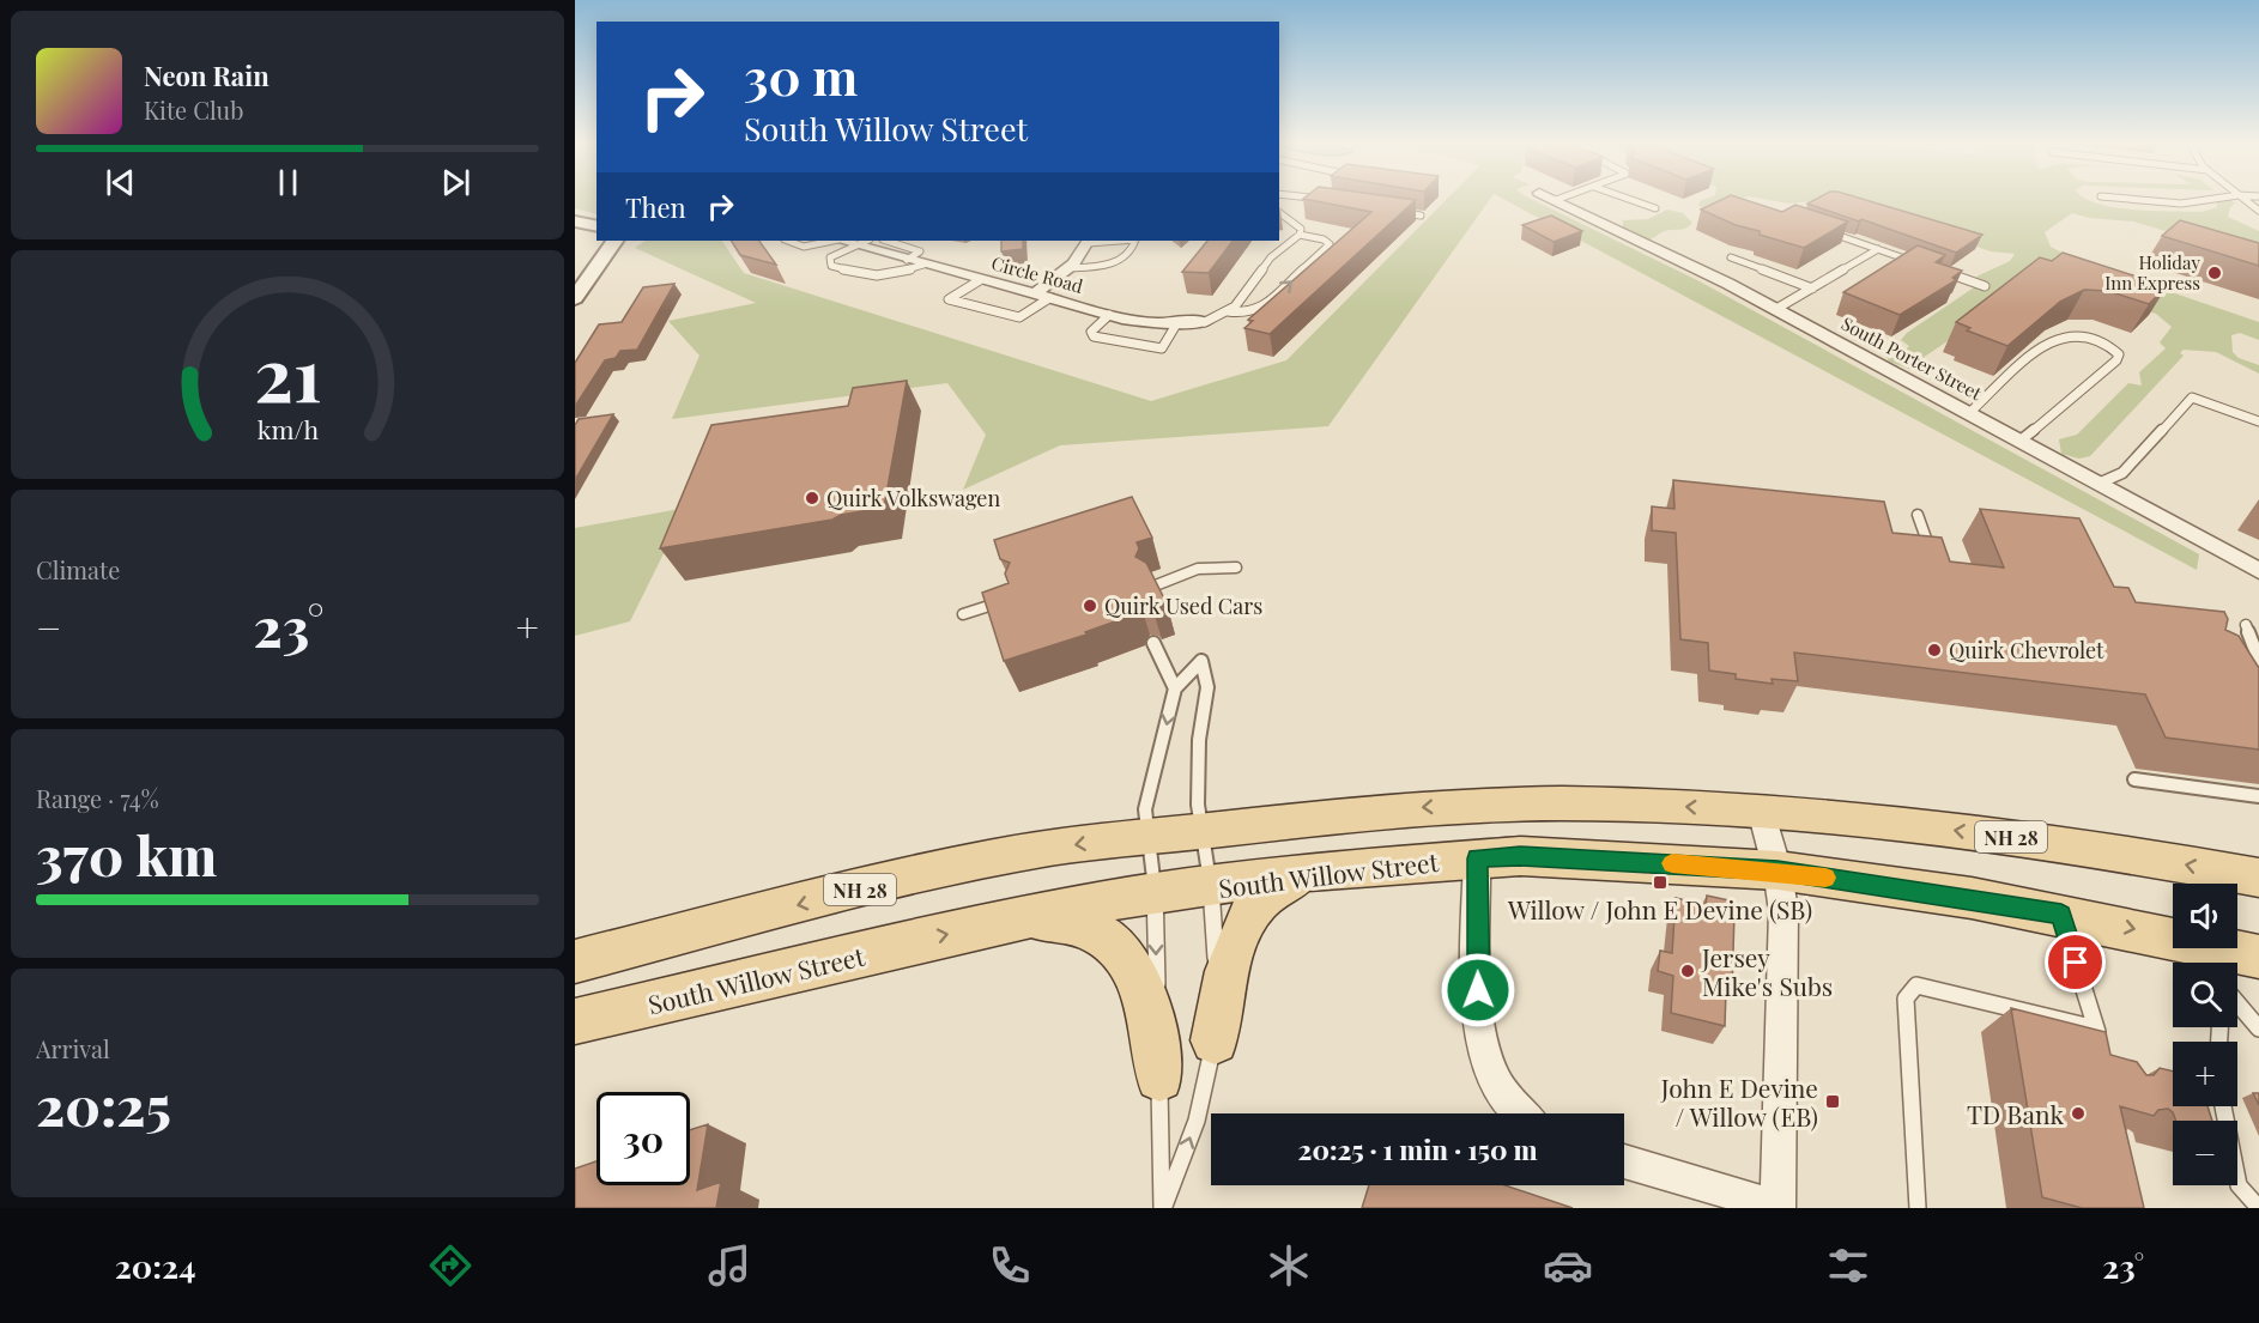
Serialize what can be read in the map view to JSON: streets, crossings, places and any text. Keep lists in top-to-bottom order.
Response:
{
  "streets": {
    "main road": ["NH 28", "South Willow Street"],
    "street": ["Circle Road", "South Porter Street"]
  },
  "places": {
    "other": [
      "Holiday Inn Express",
      "Quirk Volkswagen",
      "Quirk Used Cars",
      "Quirk Chevrolet",
      "Jersey Mike's Subs",
      "TD Bank"
    ],
    "transit": ["Willow / John E Devine (SB)", "John E Devine / Willow (EB)"]
  },
  "page": {
    "turn": ["30 m", "South Willow Street"],
    "song": ["Neon Rain", "Kite Club"],
    "then": "Then",
    "tile": [
      "Climate",
      ["Range · 74%", "370 km"],
      ["Arrival", "20:25"]
    ],
    "heat": ["−", "23°", "+"],
    "map_buttons": ["+", "−"],
    "limit": "30",
    "trip": "20:25 · 1 min · 150 m",
    "tabs": ["20:24", "23°"],
    "gauge": ["21", "km/h"]
  }
}
